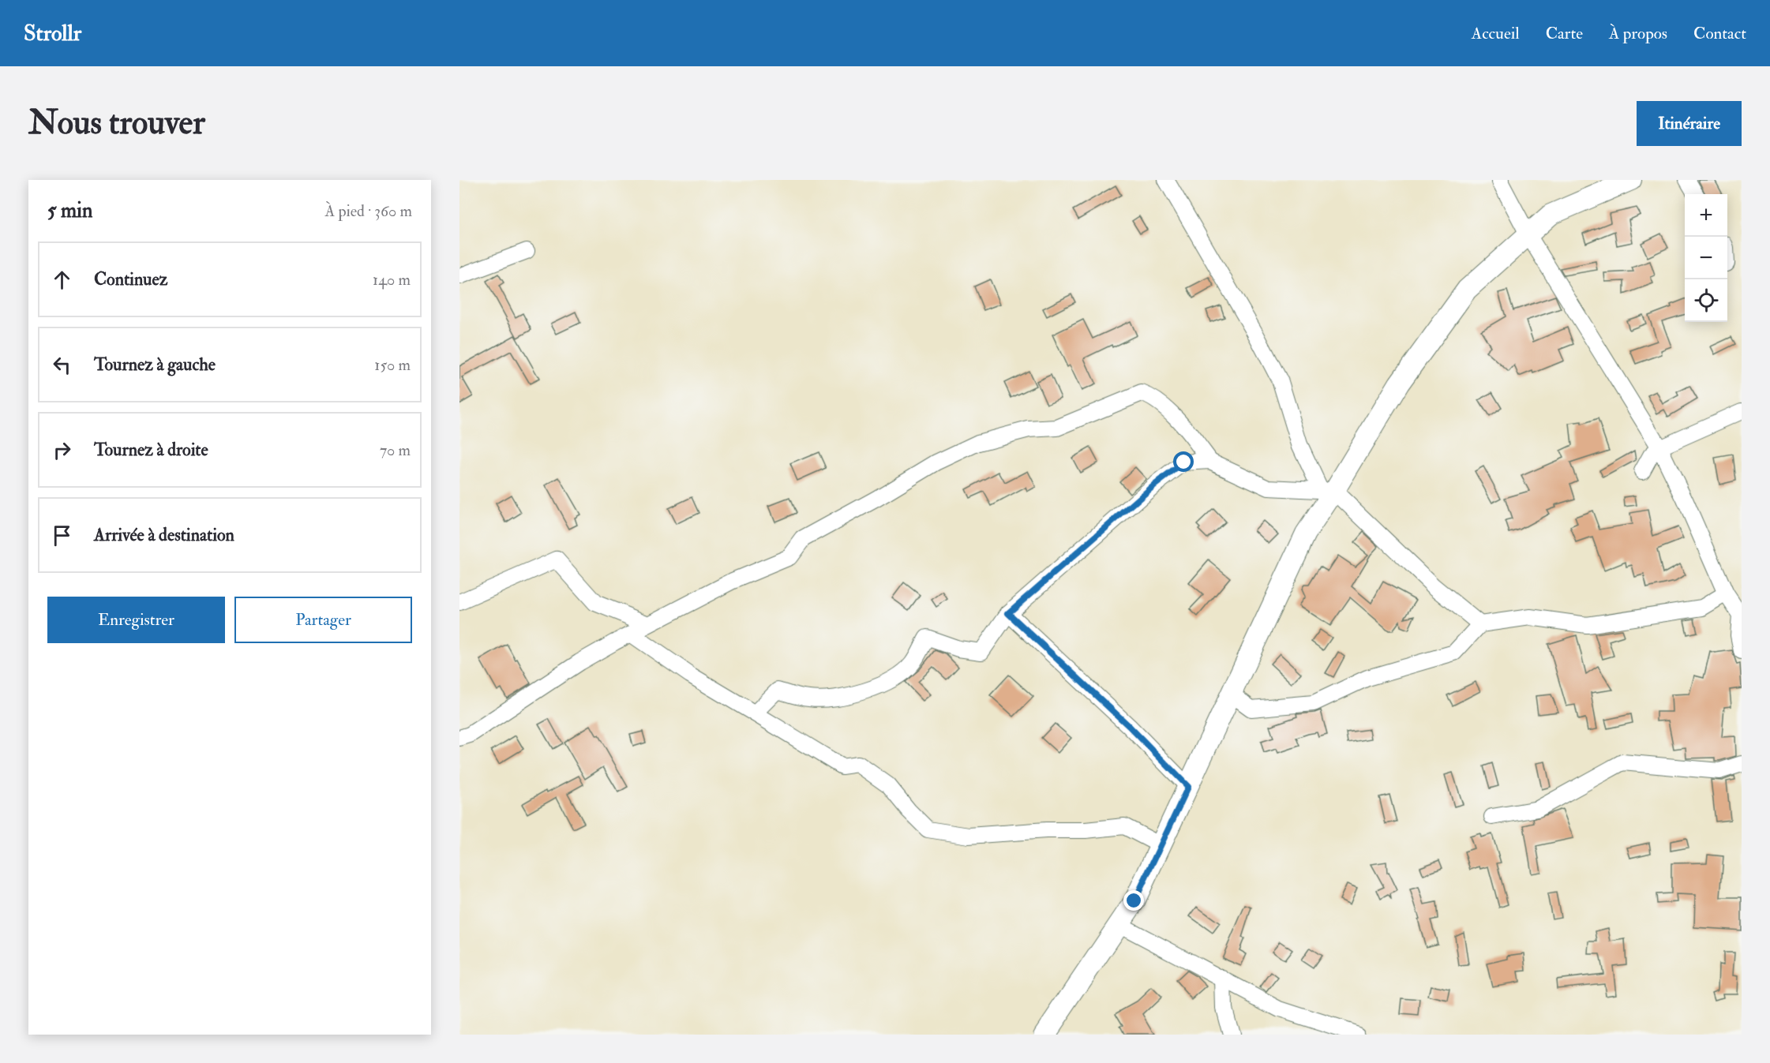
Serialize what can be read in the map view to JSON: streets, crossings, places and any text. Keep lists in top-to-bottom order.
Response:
{
  "page": {
    "header": "Strollr",
    "nav": [
      "Accueil",
      "Carte",
      "À propos",
      "Contact"
    ],
    "buttons": [
      "Itinéraire",
      ["Enregistrer", "Partager"]
    ],
    "title": "Nous trouver",
    "heading": ["5 min", "À pied · 360 m"],
    "map_buttons": ["+", "−"],
    "list": [
      ["Continuez", "140 m"],
      ["Tournez à gauche", "150 m"],
      ["Tournez à droite", "70 m"],
      "Arrivée à destination"
    ]
  }
}
